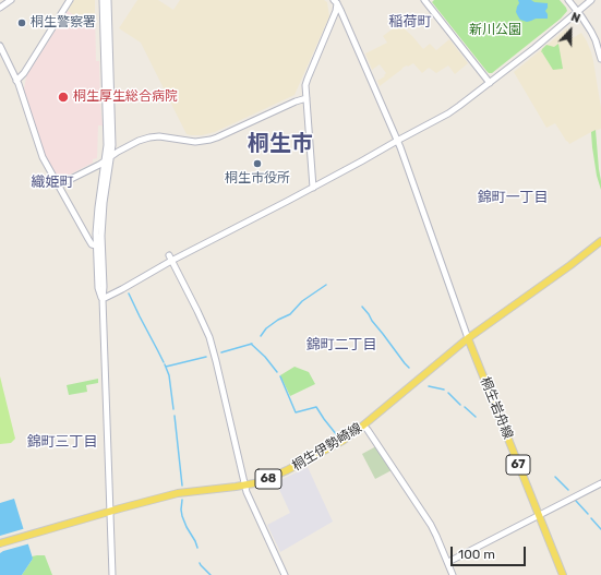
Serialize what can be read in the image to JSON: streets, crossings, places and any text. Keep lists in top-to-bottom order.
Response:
{
  "streets": {
    "main road": [
      "桐生岩舟線",
      "桐生伊勢崎線",
      "67",
      "68"
    ]
  },
  "crossings": [
    ["桐生岩舟線", "桐生伊勢崎線"]
  ],
  "districts": [
    "稲荷町",
    "桐生市",
    "織姫町",
    "錦町一丁目",
    "錦町二丁目",
    "錦町三丁目"
  ],
  "parks": ["新川公園"],
  "places": ["桐生警察署", "桐生厚生総合病院", "桐生市役所"],
  "scale_bar": "100 m",
  "north": "top"
}
